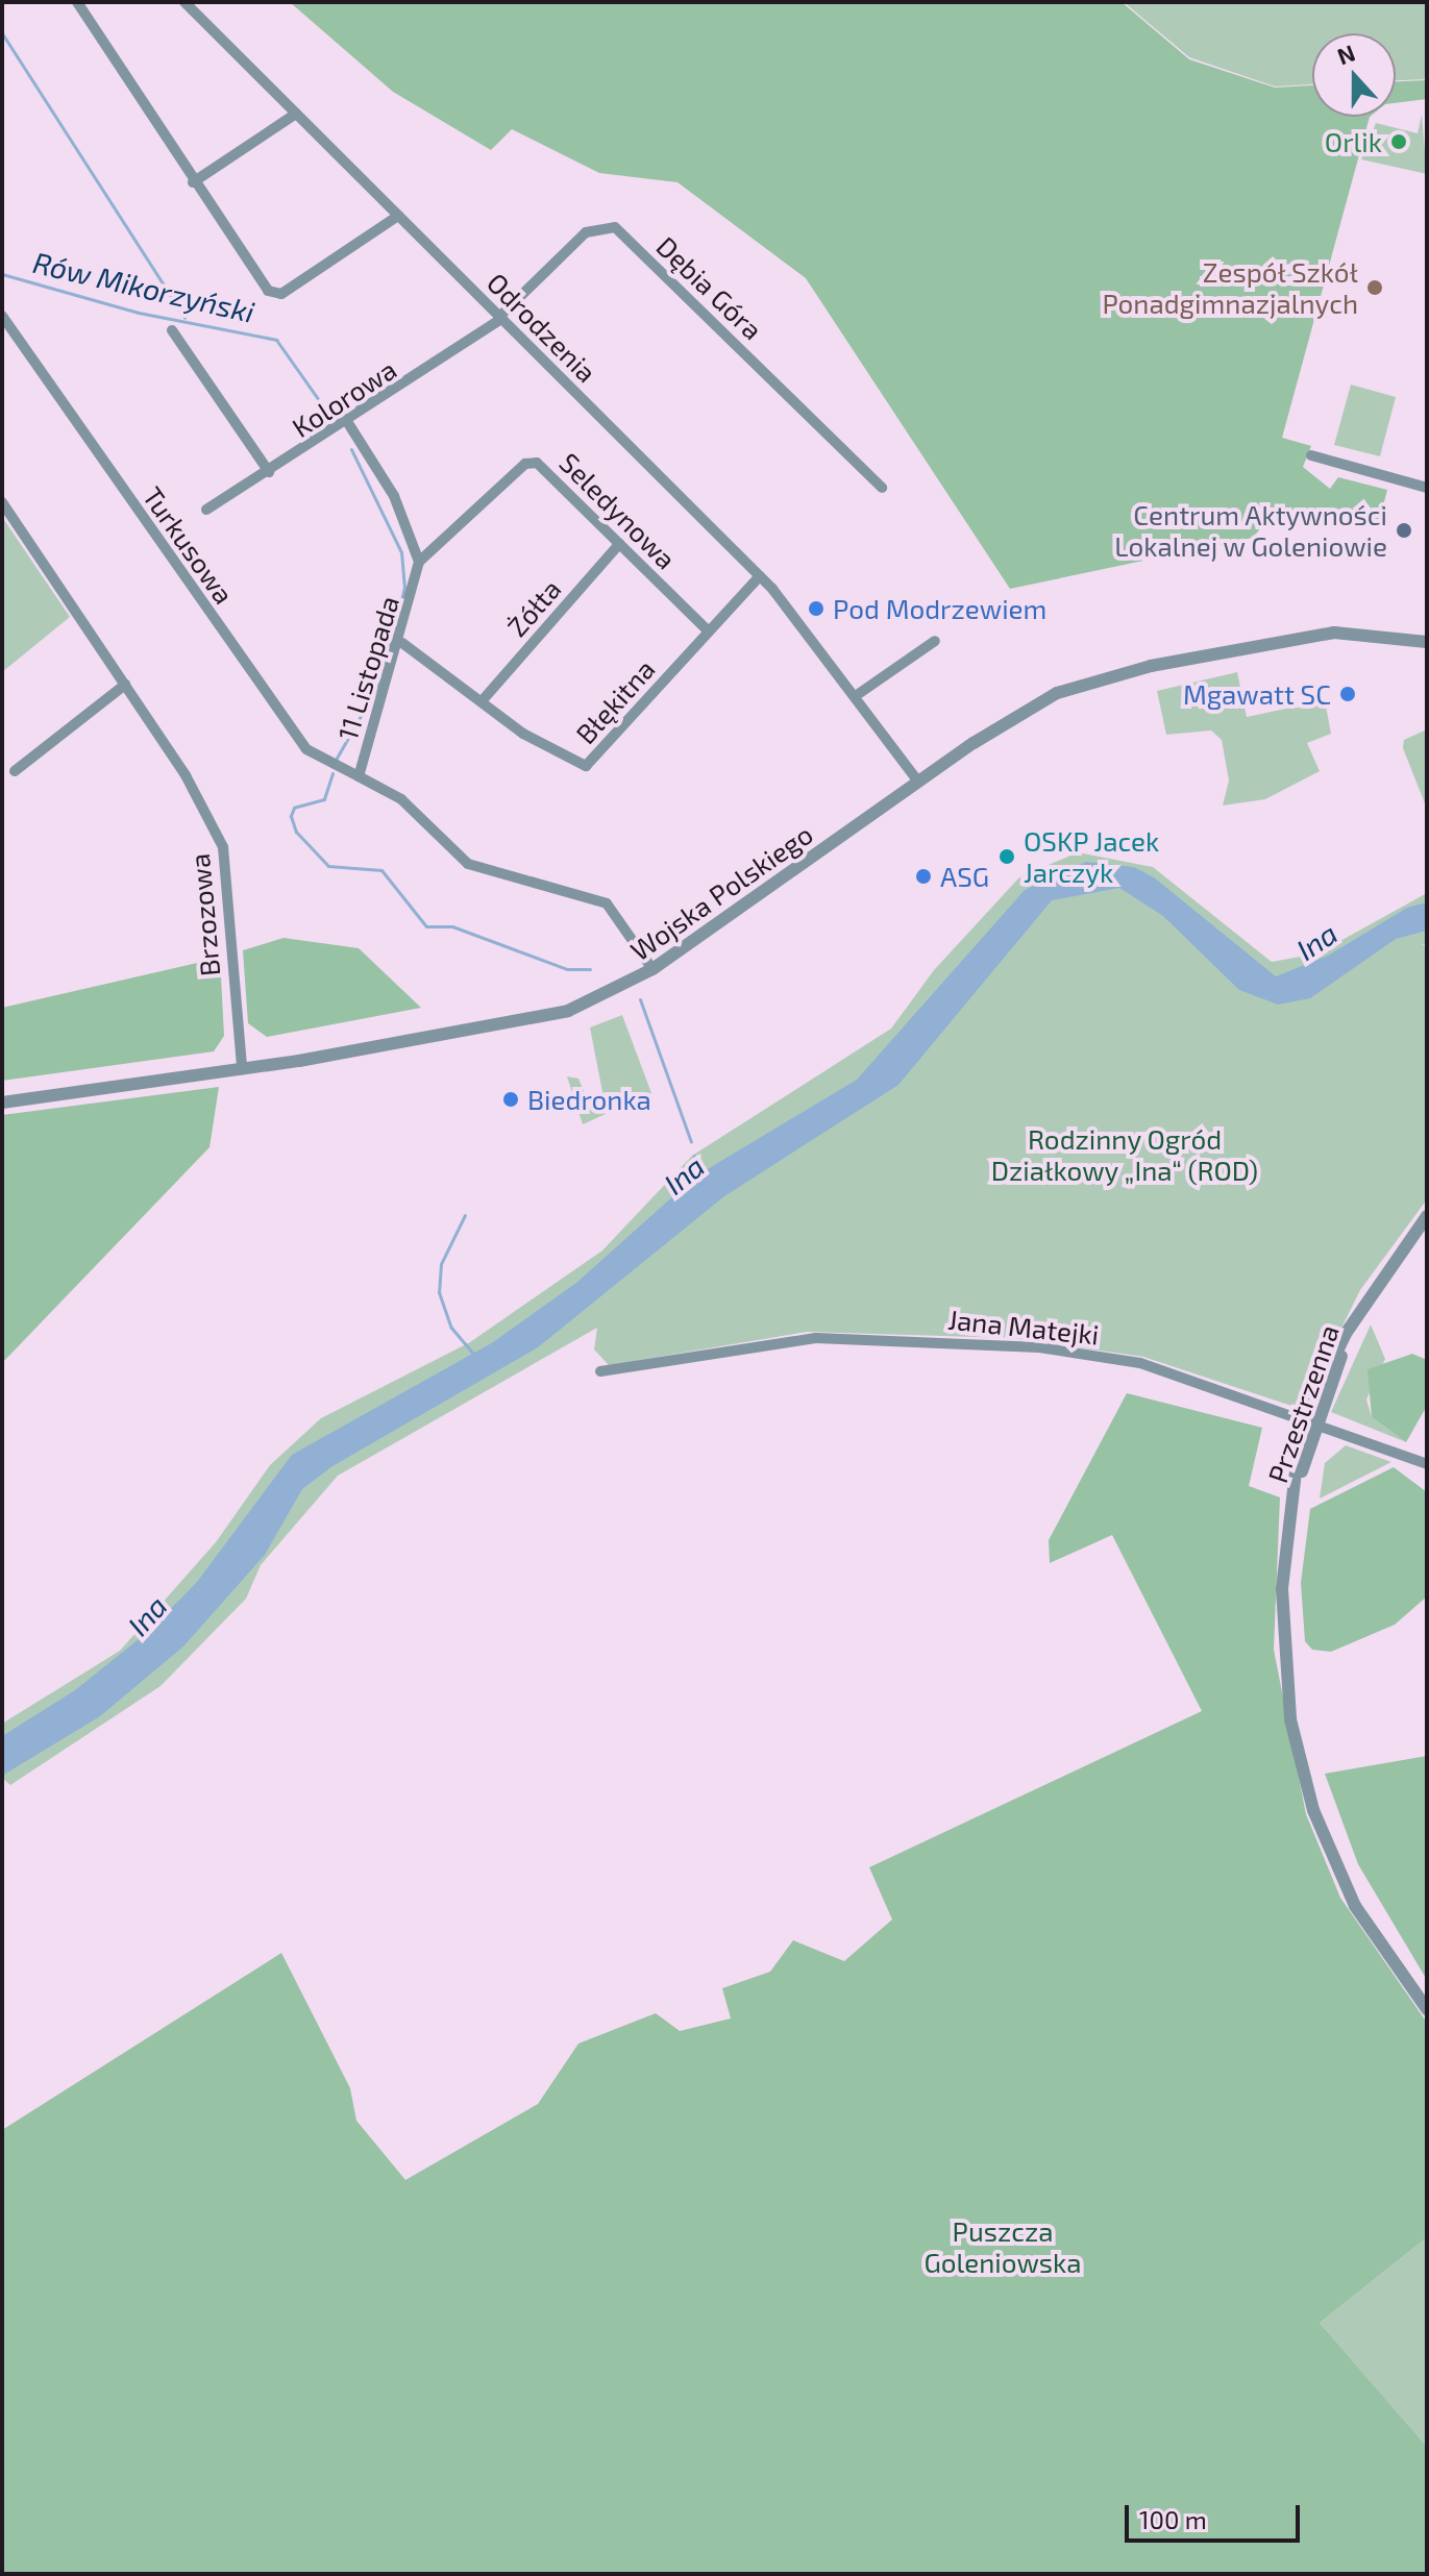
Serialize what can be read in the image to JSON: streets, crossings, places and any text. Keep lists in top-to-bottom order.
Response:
{
  "streets": {
    "street": [
      "Dębia Góra",
      "Odrodzenia",
      "Kolorowa",
      "Seledynowa",
      "Turkusowa",
      "Żółta",
      "11 Listopada",
      "Błękitna",
      "Wojska Polskiego",
      "Brzozowa",
      "Jana Matejki",
      "Przestrzenna"
    ]
  },
  "crossings": [
    ["Dębia Góra", "Odrodzenia"],
    ["Dębia Góra", "Kolorowa"],
    ["Odrodzenia", "Kolorowa"],
    ["Odrodzenia", "Błękitna"],
    ["Odrodzenia", "Wojska Polskiego"],
    ["Seledynowa", "Żółta"],
    ["Seledynowa", "11 Listopada"],
    ["Seledynowa", "Błękitna"],
    ["Turkusowa", "11 Listopada"],
    ["Żółta", "Błękitna"],
    ["11 Listopada", "Błękitna"],
    ["11 Listopada", "Wojska Polskiego"],
    ["Wojska Polskiego", "Brzozowa"],
    ["Jana Matejki", "Przestrzenna"]
  ],
  "water": ["Rów Mikorzyński", "Ina"],
  "parks": ["Rodzinny Ogród Działkowy „Ina“ (ROD)", "Puszcza Goleniowska"],
  "places": [
    "Orlik",
    "Zespół Szkół Ponadgimnazjalnych",
    "Centrum Aktywności Lokalnej w Goleniowie",
    "Pod Modrzewiem",
    "Mgawatt SC",
    "OSKP Jacek Jarczyk",
    "ASG",
    "Biedronka"
  ],
  "scale_bar": "100 m",
  "north": "top"
}
